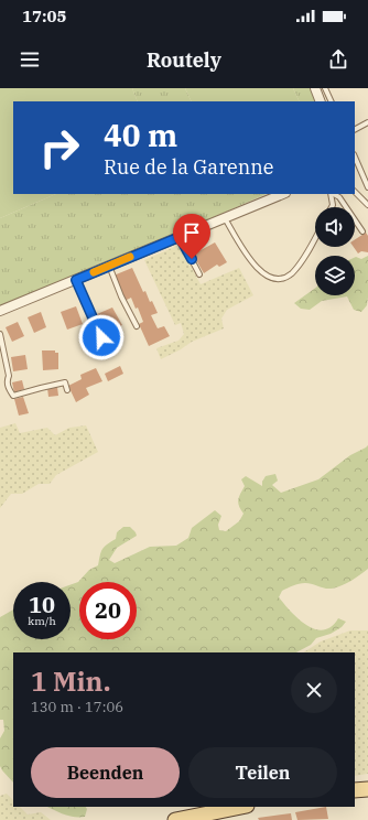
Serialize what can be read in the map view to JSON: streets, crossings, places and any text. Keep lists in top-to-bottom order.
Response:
{
  "page": {
    "status": "17:05",
    "header": "Routely",
    "turn": ["40 m", "Rue de la Garenne"],
    "speed": "10 km/h",
    "limit": "20",
    "heading": ["1 Min.", "130 m · 17:06"],
    "buttons": ["Beenden", "Teilen"]
  }
}
